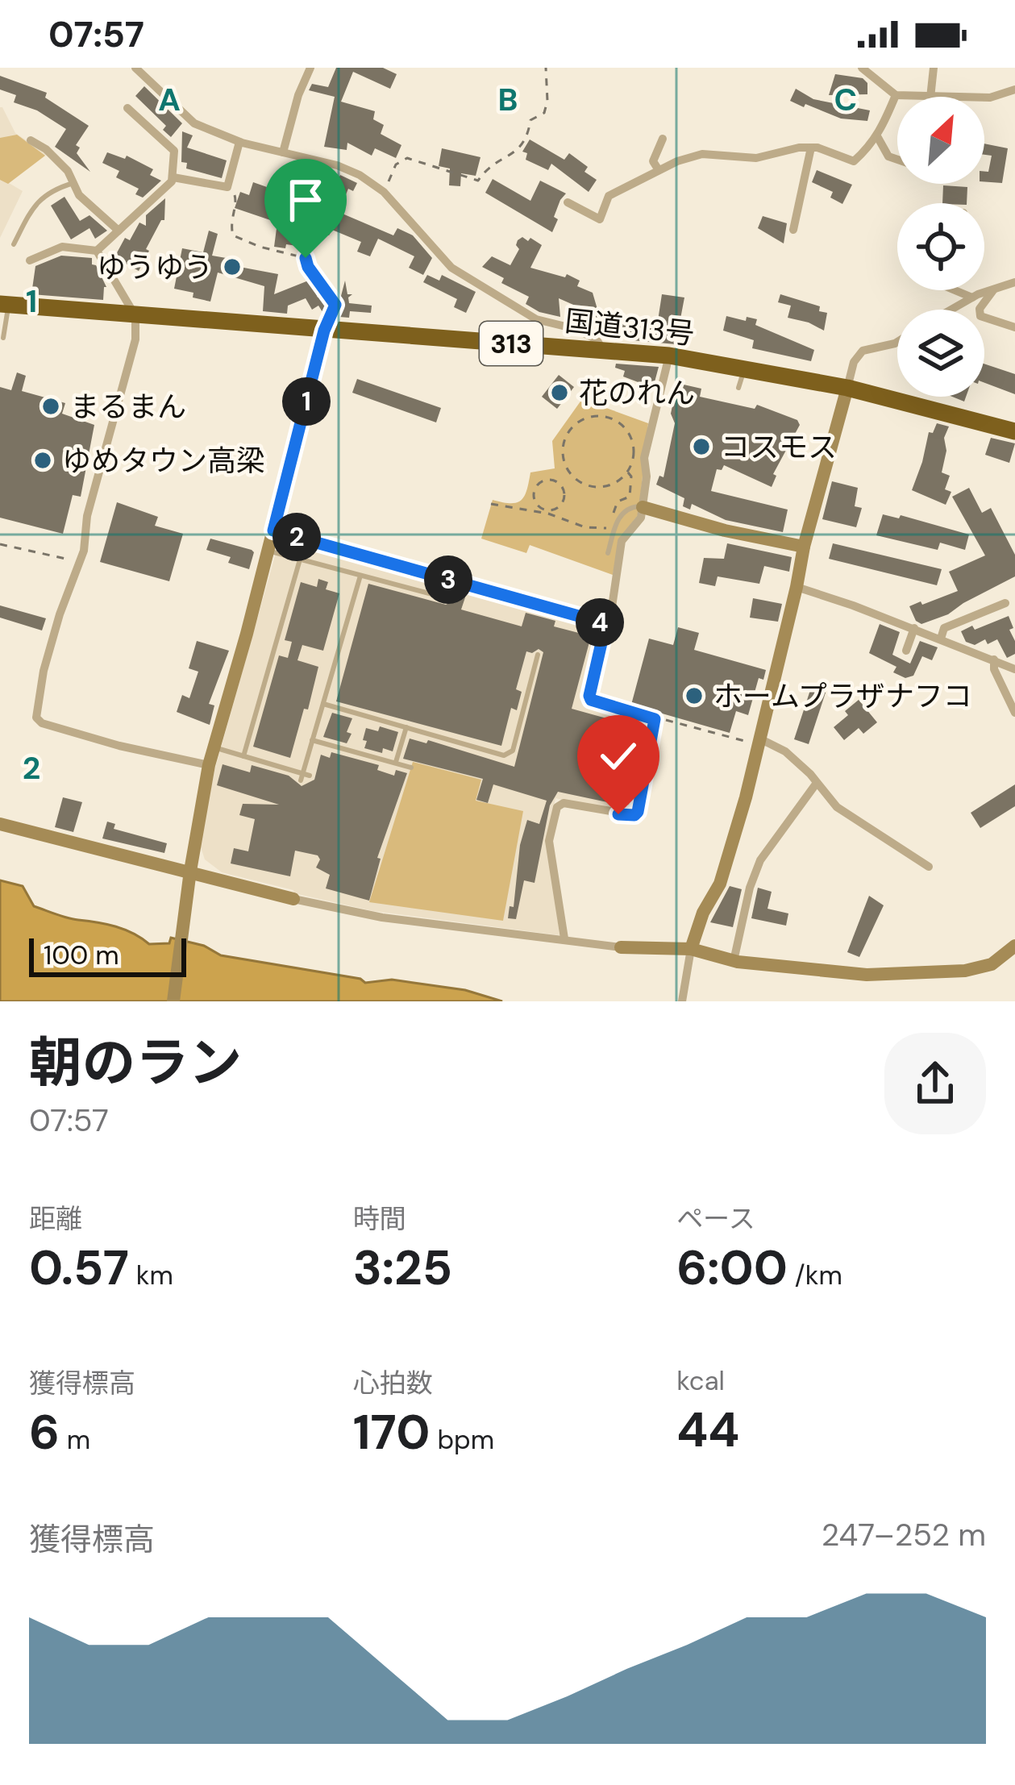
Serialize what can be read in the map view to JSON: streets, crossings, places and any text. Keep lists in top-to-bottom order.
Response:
{
  "streets": {
    "highway": ["国道313号", "313"]
  },
  "places": [
    "ゆうゆう",
    "花のれん",
    "まるまん",
    "コスモス",
    "ゆめタウン高梁",
    "ホームプラザナフコ"
  ],
  "scale_bar": "100 m",
  "north": "top right",
  "page": {
    "status": "07:57",
    "pins": [
      "1",
      "2",
      "3",
      "4"
    ],
    "scale": "100 m",
    "heading": ["朝のラン", "07:57"],
    "stats": [
      ["距離", "0.57 km"],
      ["時間", "3:25"],
      ["ペース", "6:00 /km"],
      ["獲得標高", "6 m"],
      ["心拍数", "170 bpm"],
      ["kcal", "44"]
    ],
    "chart": ["獲得標高", "247–252 m"]
  },
  "grid": {
    "columns": ["A", "B", "C"],
    "rows": ["1", "2"]
  }
}
